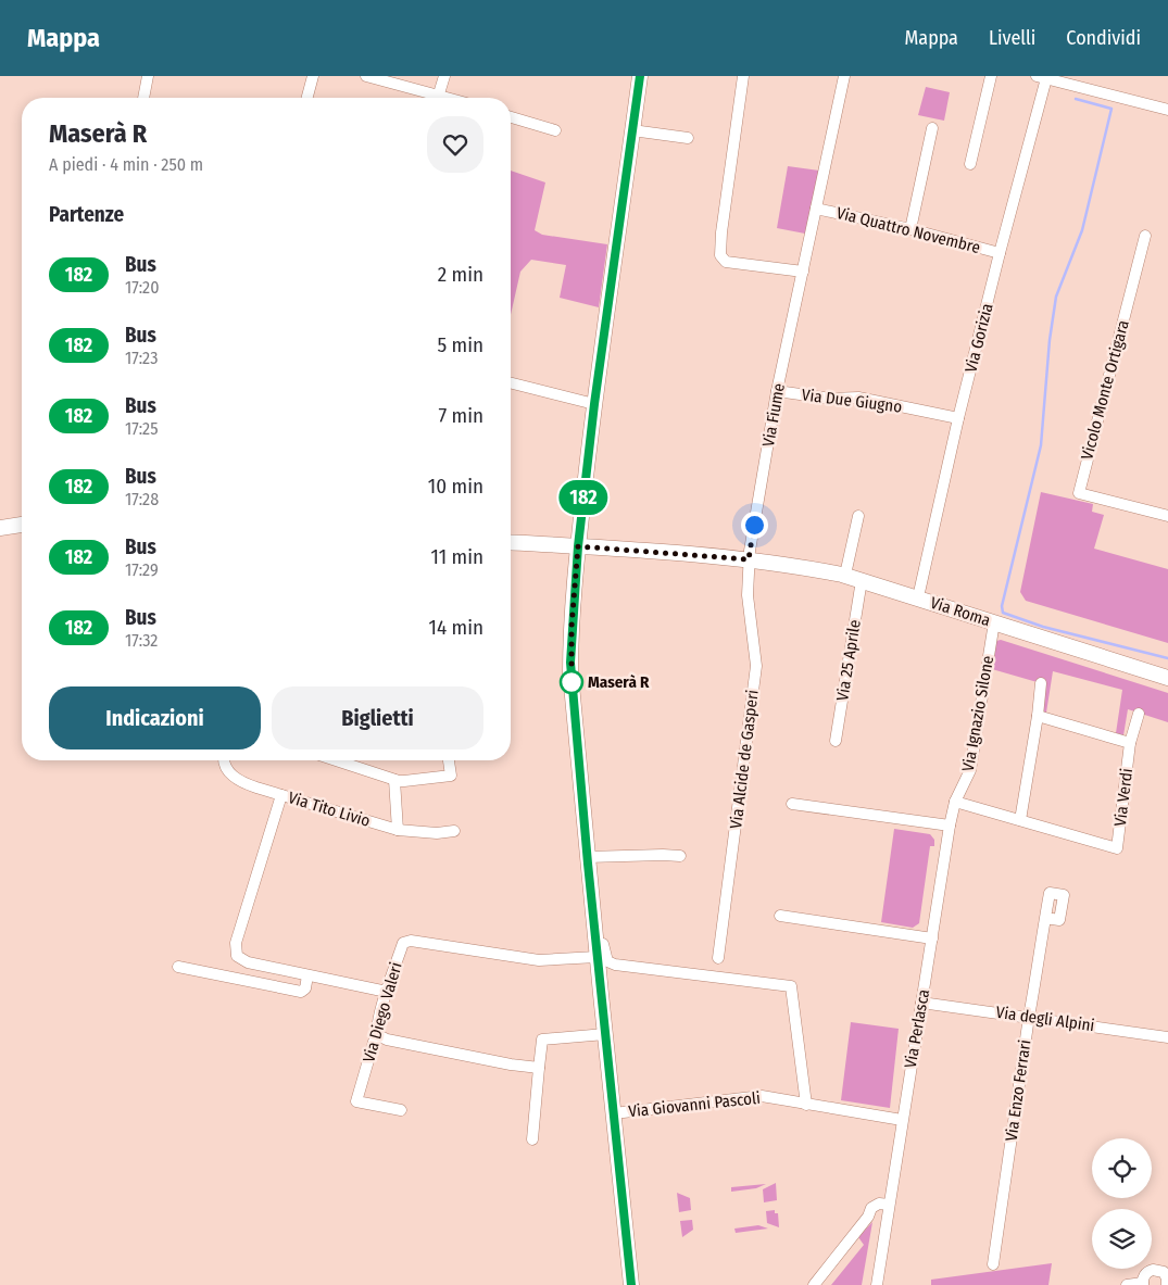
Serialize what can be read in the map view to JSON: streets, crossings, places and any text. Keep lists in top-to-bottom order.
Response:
{
  "streets": {
    "main road": ["Via Roma"],
    "street": [
      "Via Quattro Novembre",
      "Via Gorizia",
      "Vicolo Monte Ortigara",
      "Via Due Giugno",
      "Via Fiume",
      "Via 25 Aprile",
      "Via Ignazio Silone",
      "Via Alcide de Gasperi",
      "Via Verdi",
      "Via Tito Livio",
      "Via Diego Valeri",
      "Via degli Alpini",
      "Via Perlasca",
      "Via Enzo Ferrari",
      "Via Giovanni Pascoli"
    ]
  },
  "crossings": [
    ["Via Quattro Novembre", "Via Gorizia"],
    ["Via Quattro Novembre", "Via Fiume"],
    ["Via Gorizia", "Via Due Giugno"],
    ["Via Gorizia", "Via Roma"],
    ["Via Due Giugno", "Via Fiume"],
    ["Via Fiume", "Via Roma"],
    ["Via Fiume", "Via Alcide de Gasperi"],
    ["Via Roma", "Via 25 Aprile"],
    ["Via Roma", "Via Ignazio Silone"],
    ["Via Roma", "Via Alcide de Gasperi"],
    ["Via Ignazio Silone", "Via Verdi"],
    ["Via Ignazio Silone", "Via Perlasca"],
    ["Via Verdi", "Via Perlasca"],
    ["Via degli Alpini", "Via Perlasca"],
    ["Via degli Alpini", "Via Enzo Ferrari"]
  ],
  "places": ["Maserà R"],
  "lines": ["bus line 182"],
  "page": {
    "header": "Mappa",
    "nav": ["Mappa", "Livelli", "Condividi"],
    "on_map": "182",
    "heading": [
      ["Maserà R", "A piedi · 4 min · 250 m"],
      "Partenze"
    ],
    "list": [
      {
        "mark": "182",
        "name": "Bus",
        "note": "17:20",
        "value": "2 min"
      },
      {
        "mark": "182",
        "name": "Bus",
        "note": "17:23",
        "value": "5 min"
      },
      {
        "mark": "182",
        "name": "Bus",
        "note": "17:25",
        "value": "7 min"
      },
      {
        "mark": "182",
        "name": "Bus",
        "note": "17:28",
        "value": "10 min"
      },
      {
        "mark": "182",
        "name": "Bus",
        "note": "17:29",
        "value": "11 min"
      },
      {
        "mark": "182",
        "name": "Bus",
        "note": "17:32",
        "value": "14 min"
      }
    ],
    "buttons": ["Indicazioni", "Biglietti"]
  }
}
